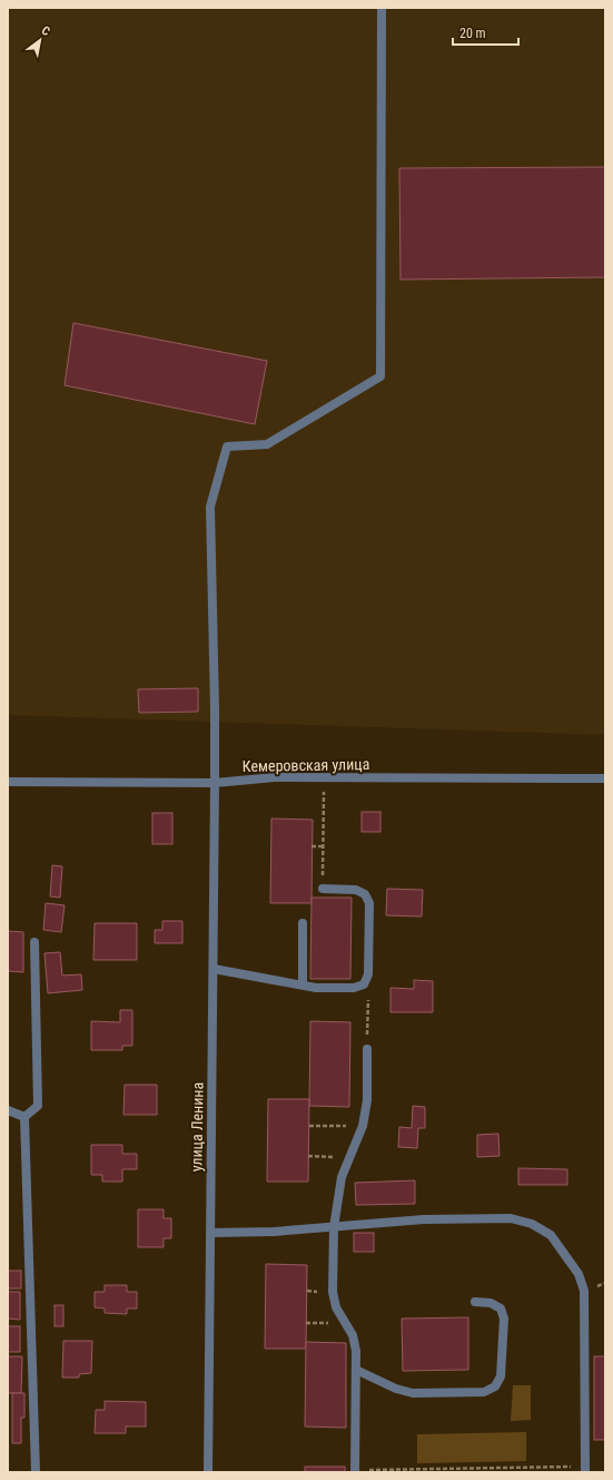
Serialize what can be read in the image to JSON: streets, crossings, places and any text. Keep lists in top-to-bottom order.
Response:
{
  "streets": {
    "street": ["Кемеровская улица", "улица Ленина"]
  },
  "crossings": [
    ["Кемеровская улица", "улица Ленина"]
  ],
  "scale_bar": "20 m",
  "north": "top right"
}
